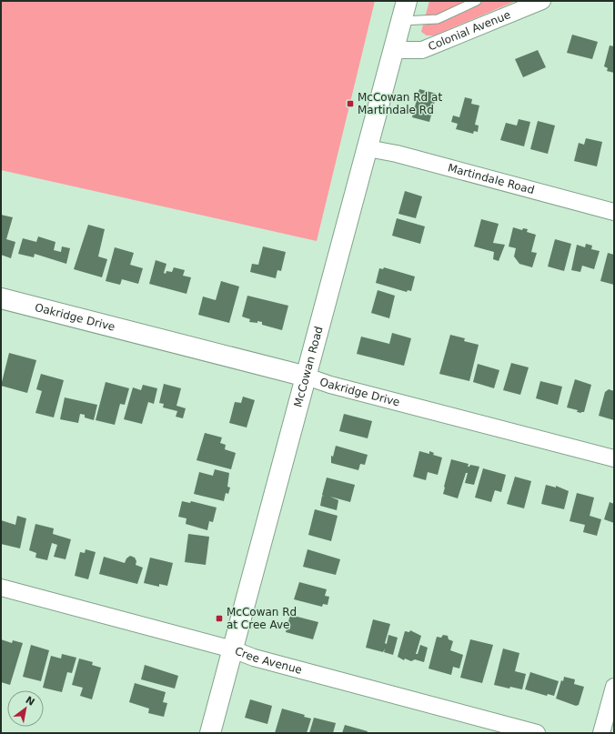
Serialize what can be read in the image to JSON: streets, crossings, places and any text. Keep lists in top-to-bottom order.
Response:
{
  "streets": {
    "street": [
      "Colonial Avenue",
      "Martindale Road",
      "Oakridge Drive",
      "McCowan Road",
      "Cree Avenue"
    ]
  },
  "crossings": [
    ["Colonial Avenue", "McCowan Road"],
    ["Martindale Road", "McCowan Road"],
    ["Oakridge Drive", "McCowan Road"],
    ["McCowan Road", "Cree Avenue"]
  ],
  "places": {
    "transit": ["McCowan Rd at Martindale Rd", "McCowan Rd at Cree Ave"]
  },
  "north": "top right"
}
